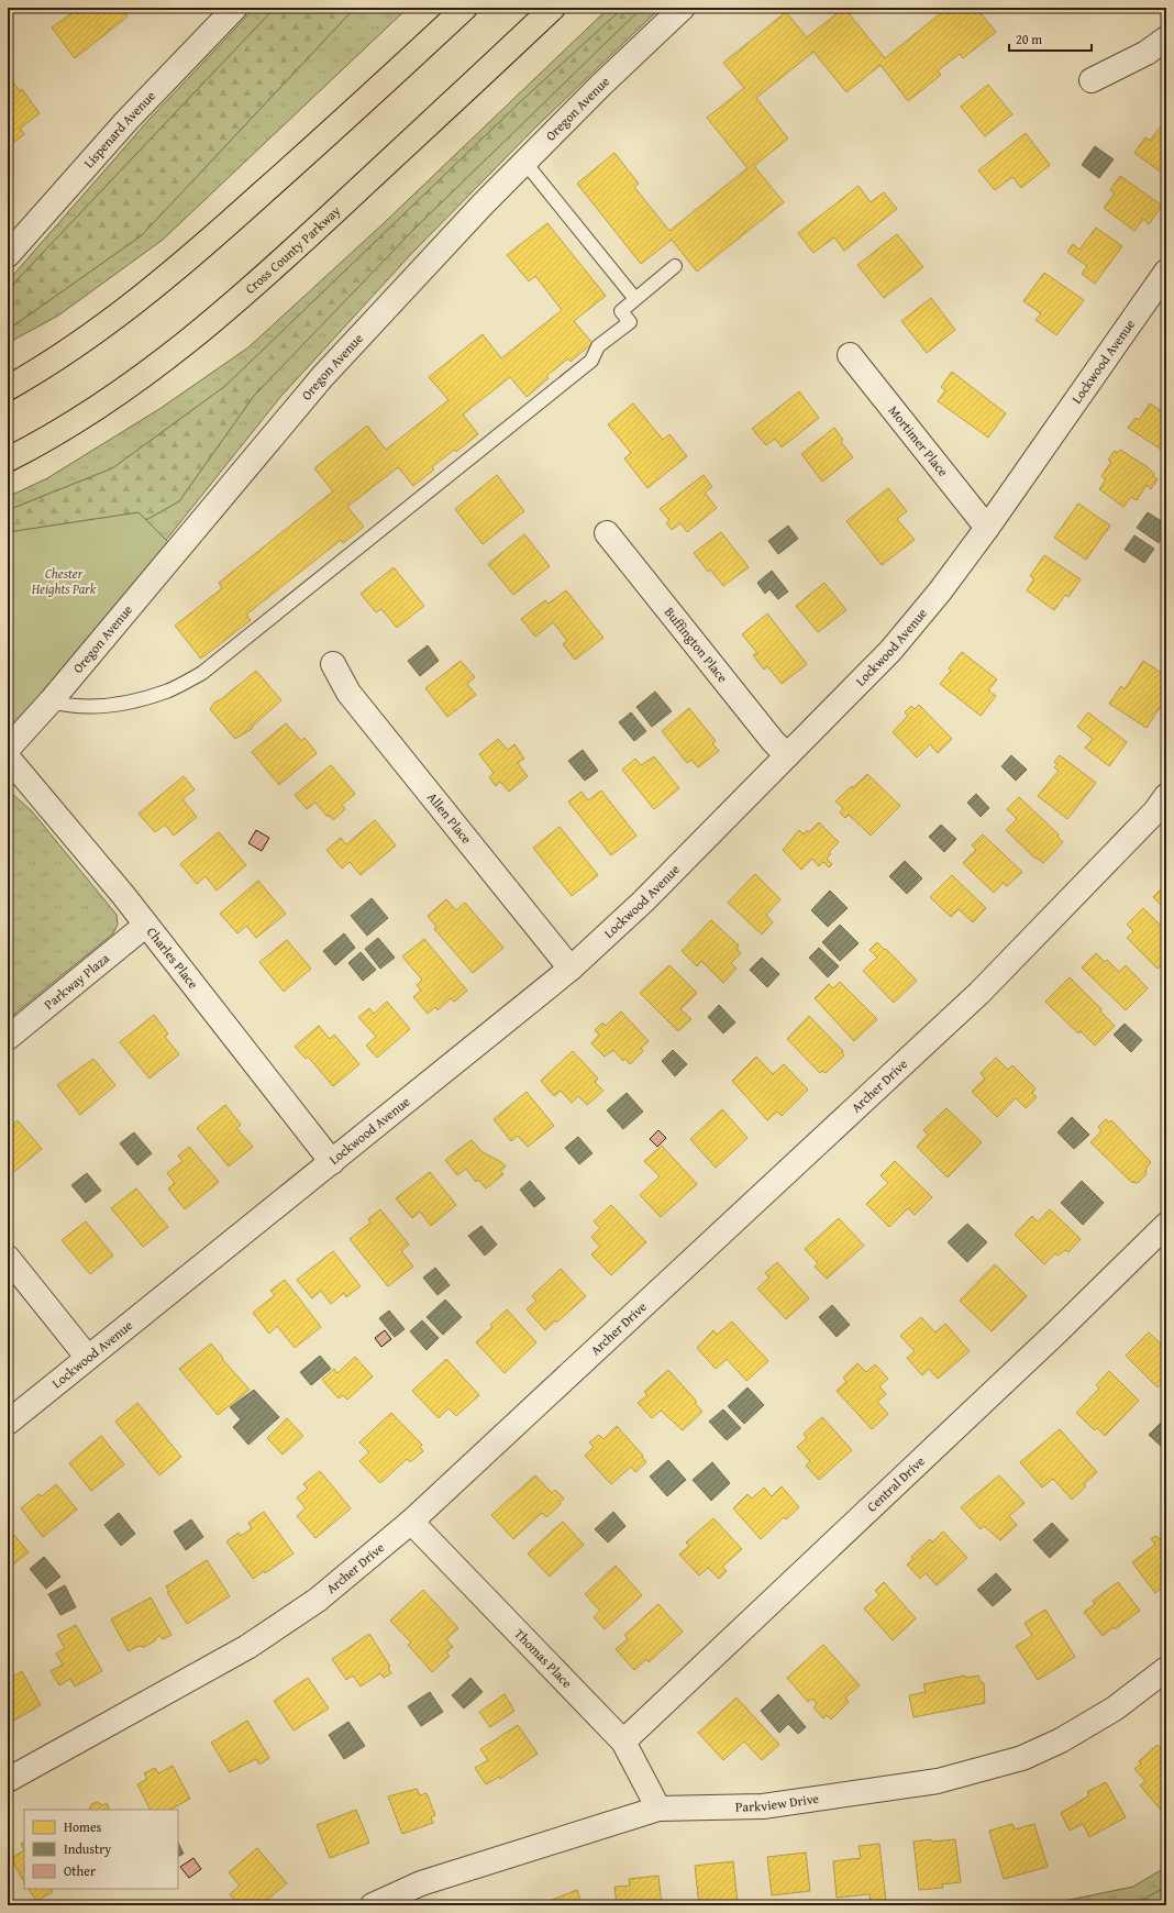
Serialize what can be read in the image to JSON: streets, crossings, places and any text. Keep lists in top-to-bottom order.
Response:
{
  "streets": {
    "highway": ["Cross County Parkway"],
    "street": [
      "Oregon Avenue",
      "Lispenard Avenue",
      "Lockwood Avenue",
      "Mortimer Place",
      "Buffington Place",
      "Allen Place",
      "Charles Place",
      "Parkway Plaza",
      "Archer Drive",
      "Central Drive",
      "Thomas Place",
      "Parkview Drive"
    ]
  },
  "crossings": [
    ["Lockwood Avenue", "Mortimer Place"],
    ["Lockwood Avenue", "Buffington Place"],
    ["Lockwood Avenue", "Allen Place"],
    ["Lockwood Avenue", "Charles Place"],
    ["Charles Place", "Parkway Plaza"],
    ["Archer Drive", "Thomas Place"],
    ["Central Drive", "Thomas Place"],
    ["Thomas Place", "Parkview Drive"]
  ],
  "parks": ["Chester Heights Park"],
  "legend": ["Homes", "Industry", "Other"],
  "scale_bar": "20 m"
}
